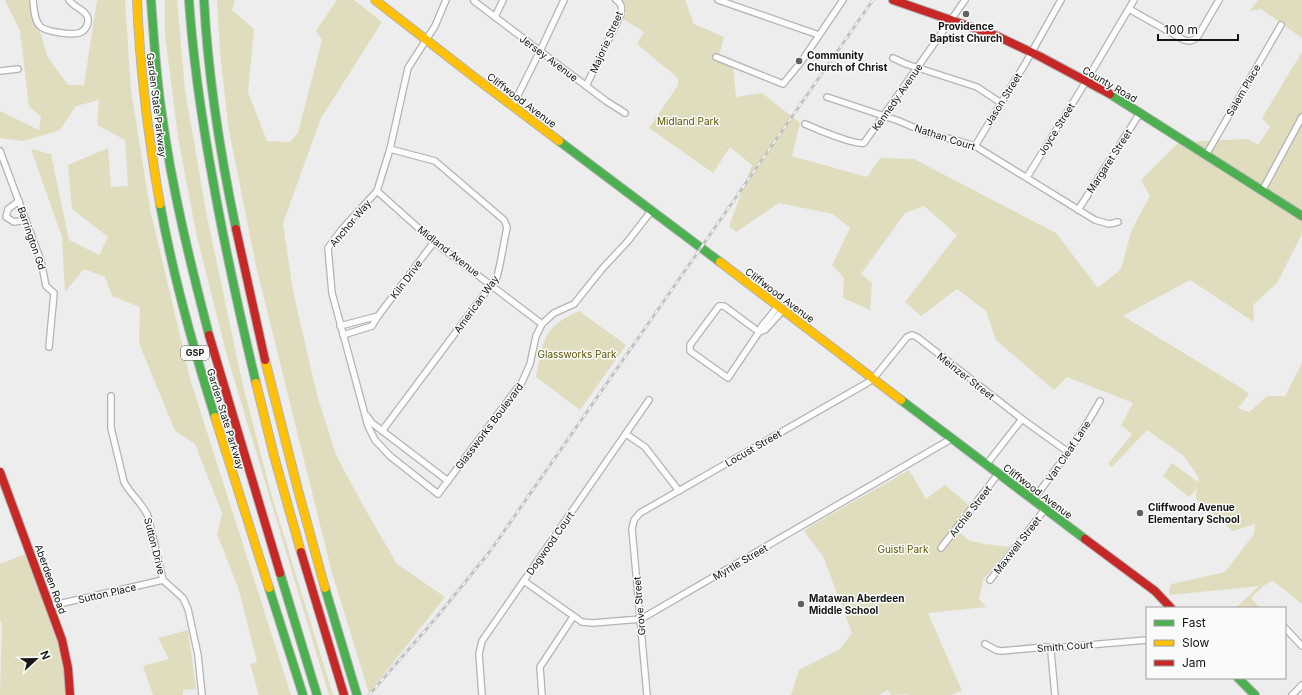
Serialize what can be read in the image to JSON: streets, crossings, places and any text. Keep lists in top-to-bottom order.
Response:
{
  "streets": {
    "main road": [
      "County Road",
      "Cliffwood Avenue",
      "Garden State Parkway",
      "GSP",
      "Aberdeen Road"
    ],
    "street": [
      "Majorie Street",
      "Jersey Avenue",
      "Salem Place",
      "Kennedy Avenue",
      "Jason Street",
      "Joyce Street",
      "Nathan Court",
      "Margaret Street",
      "Anchor Way",
      "Barrington Gd",
      "Midland Avenue",
      "Kiln Drive",
      "American Way",
      "Meinzer Street",
      "Glassworks Boulevard",
      "Locust Street",
      "Van Cleaf Lane",
      "Archie Street",
      "Dogwood Court",
      "Maxwell Street",
      "Sutton Drive",
      "Myrtle Street",
      "Sutton Place",
      "Grove Street",
      "Smith Court"
    ]
  },
  "crossings": [
    ["Majorie Street", "Jersey Avenue"],
    ["County Road", "Salem Place"],
    ["County Road", "Kennedy Avenue"],
    ["County Road", "Jason Street"],
    ["County Road", "Joyce Street"],
    ["County Road", "Margaret Street"],
    ["Kennedy Avenue", "Nathan Court"],
    ["Jason Street", "Nathan Court"],
    ["Cliffwood Avenue", "Anchor Way"],
    ["Cliffwood Avenue", "Meinzer Street"],
    ["Cliffwood Avenue", "Glassworks Boulevard"],
    ["Cliffwood Avenue", "Locust Street"],
    ["Cliffwood Avenue", "Van Cleaf Lane"],
    ["Cliffwood Avenue", "Archie Street"],
    ["Cliffwood Avenue", "Maxwell Street"],
    ["Cliffwood Avenue", "Myrtle Street"],
    ["Joyce Street", "Nathan Court"],
    ["Nathan Court", "Margaret Street"],
    ["Anchor Way", "Midland Avenue"],
    ["Anchor Way", "Kiln Drive"],
    ["Anchor Way", "American Way"],
    ["Anchor Way", "Glassworks Boulevard"],
    ["Midland Avenue", "Kiln Drive"],
    ["Midland Avenue", "American Way"],
    ["Midland Avenue", "Glassworks Boulevard"],
    ["Meinzer Street", "Locust Street"],
    ["Meinzer Street", "Van Cleaf Lane"],
    ["Locust Street", "Grove Street"],
    ["Dogwood Court", "Myrtle Street"],
    ["Sutton Drive", "Sutton Place"],
    ["Myrtle Street", "Grove Street"],
    ["Aberdeen Road", "Sutton Place"]
  ],
  "parks": ["Midland Park", "Glassworks Park", "Guisti Park"],
  "places": [
    "Providence Baptist Church",
    "Community Church of Christ",
    "Cliffwood Avenue Elementary School",
    "Matawan Aberdeen Middle School"
  ],
  "legend": ["Fast", "Slow", "Jam"],
  "scale_bar": "100 m",
  "north": "right"
}
